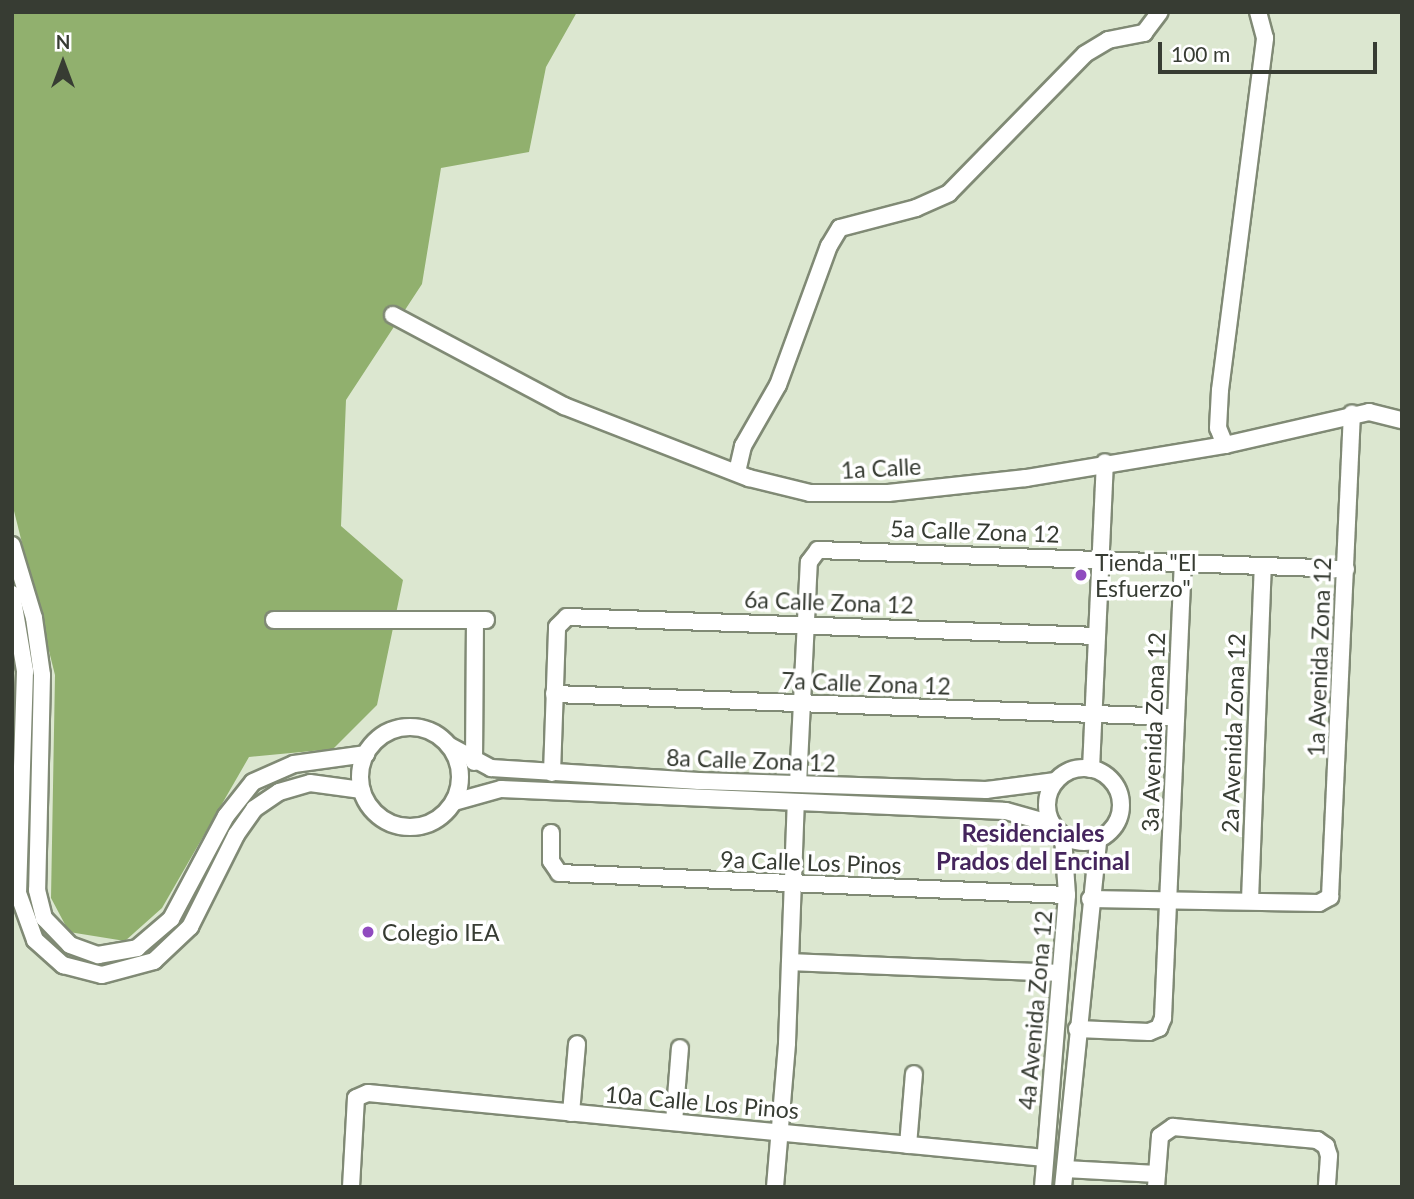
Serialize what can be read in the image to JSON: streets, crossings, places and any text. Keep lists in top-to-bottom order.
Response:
{
  "streets": {
    "street": [
      "1a Calle",
      "5a Calle Zona 12",
      "6a Calle Zona 12",
      "1a Avenida Zona 12",
      "7a Calle Zona 12",
      "3a Avenida Zona 12",
      "2a Avenida Zona 12",
      "8a Calle Zona 12",
      "9a Calle Los Pinos",
      "4a Avenida Zona 12",
      "10a Calle Los Pinos"
    ]
  },
  "crossings": [
    ["1a Calle", "1a Avenida Zona 12"],
    ["5a Calle Zona 12", "6a Calle Zona 12"],
    ["5a Calle Zona 12", "1a Avenida Zona 12"],
    ["5a Calle Zona 12", "3a Avenida Zona 12"],
    ["5a Calle Zona 12", "2a Avenida Zona 12"],
    ["6a Calle Zona 12", "7a Calle Zona 12"],
    ["1a Avenida Zona 12", "2a Avenida Zona 12"],
    ["7a Calle Zona 12", "3a Avenida Zona 12"],
    ["3a Avenida Zona 12", "4a Avenida Zona 12"],
    ["8a Calle Zona 12", "4a Avenida Zona 12"],
    ["9a Calle Los Pinos", "4a Avenida Zona 12"],
    ["4a Avenida Zona 12", "10a Calle Los Pinos"]
  ],
  "districts": ["Residenciales Prados del Encinal"],
  "places": ["Tienda \"El Esfuerzo\"", "Colegio IEA"],
  "scale_bar": "100 m",
  "north": "top"
}
